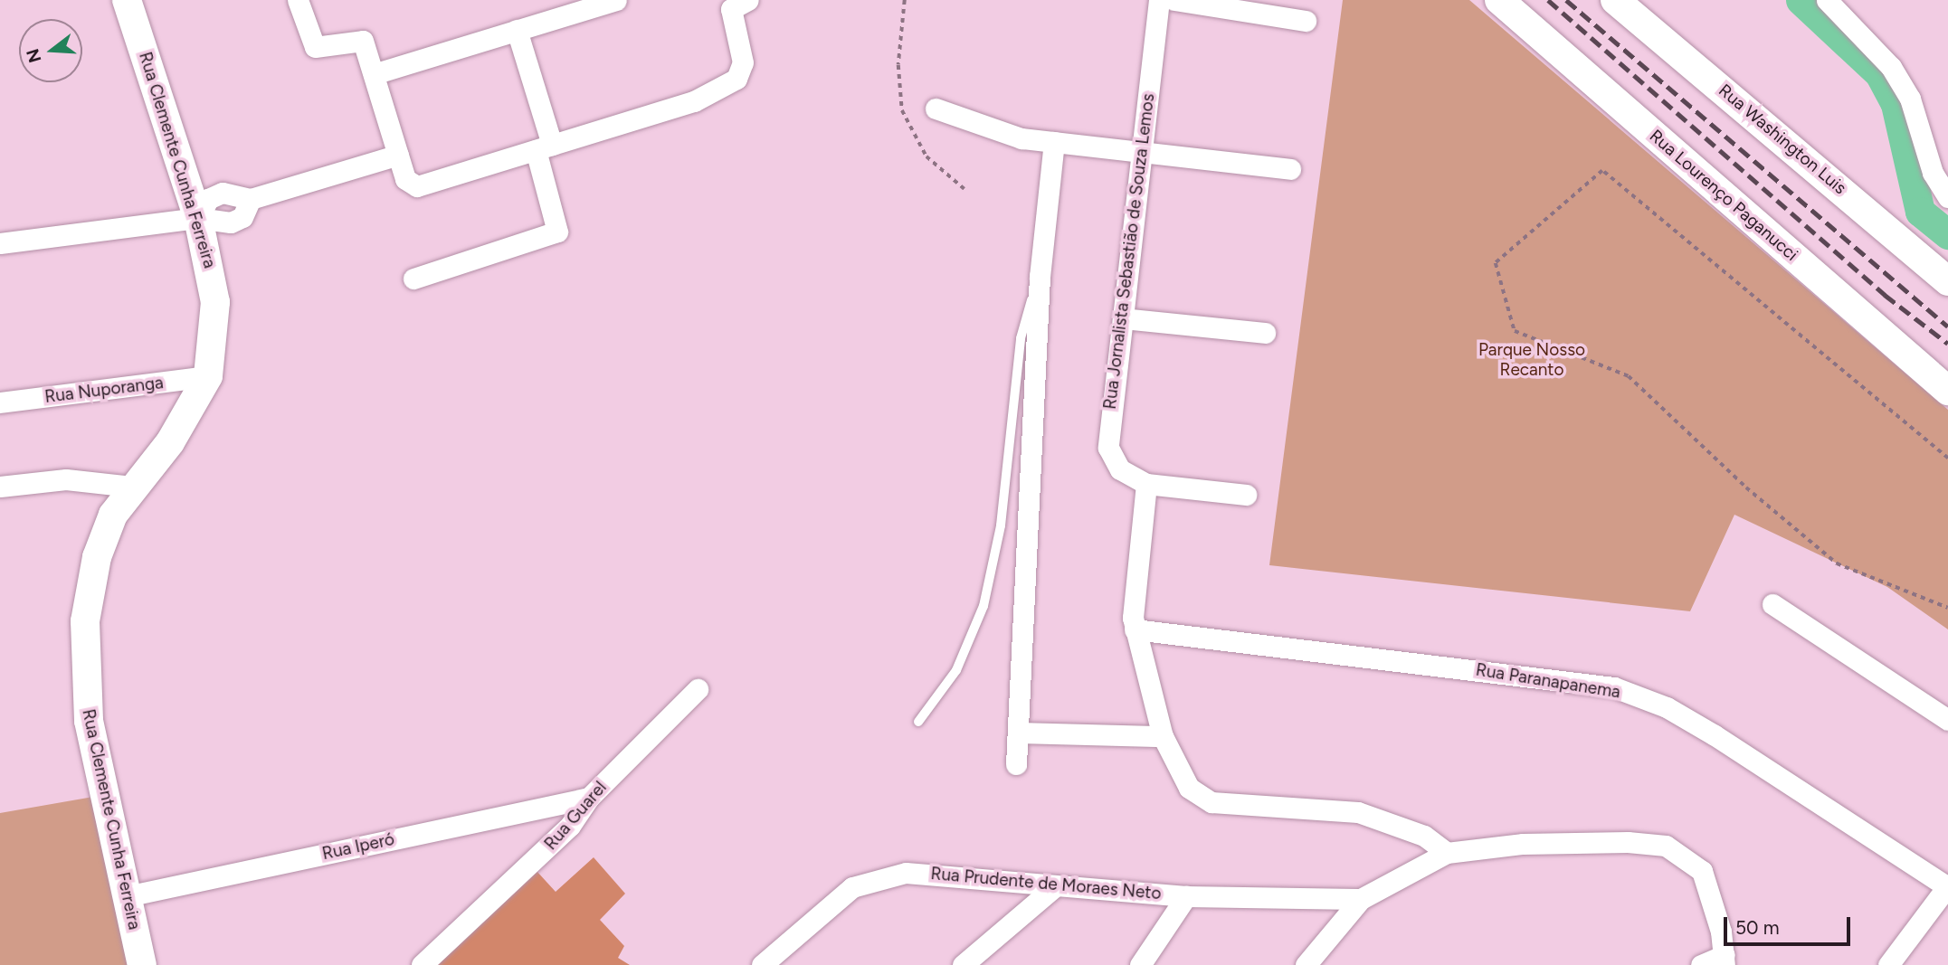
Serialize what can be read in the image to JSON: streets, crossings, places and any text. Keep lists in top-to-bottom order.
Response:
{
  "streets": {
    "street": [
      "Rua Washington Luis",
      "Rua Clemente Cunha Ferreira",
      "Rua Lourenço Paganucci",
      "Rua Jornalista Sebastião de Souza Lemos",
      "Rua Nuporanga",
      "Rua Paranapanema",
      "Rua Guarel",
      "Rua Iperó",
      "Rua Prudente de Moraes Neto"
    ]
  },
  "crossings": [
    ["Rua Clemente Cunha Ferreira", "Rua Nuporanga"],
    ["Rua Clemente Cunha Ferreira", "Rua Iperó"],
    ["Rua Guarel", "Rua Iperó"]
  ],
  "parks": ["Parque Nosso Recanto"],
  "scale_bar": "50 m",
  "north": "left"
}
